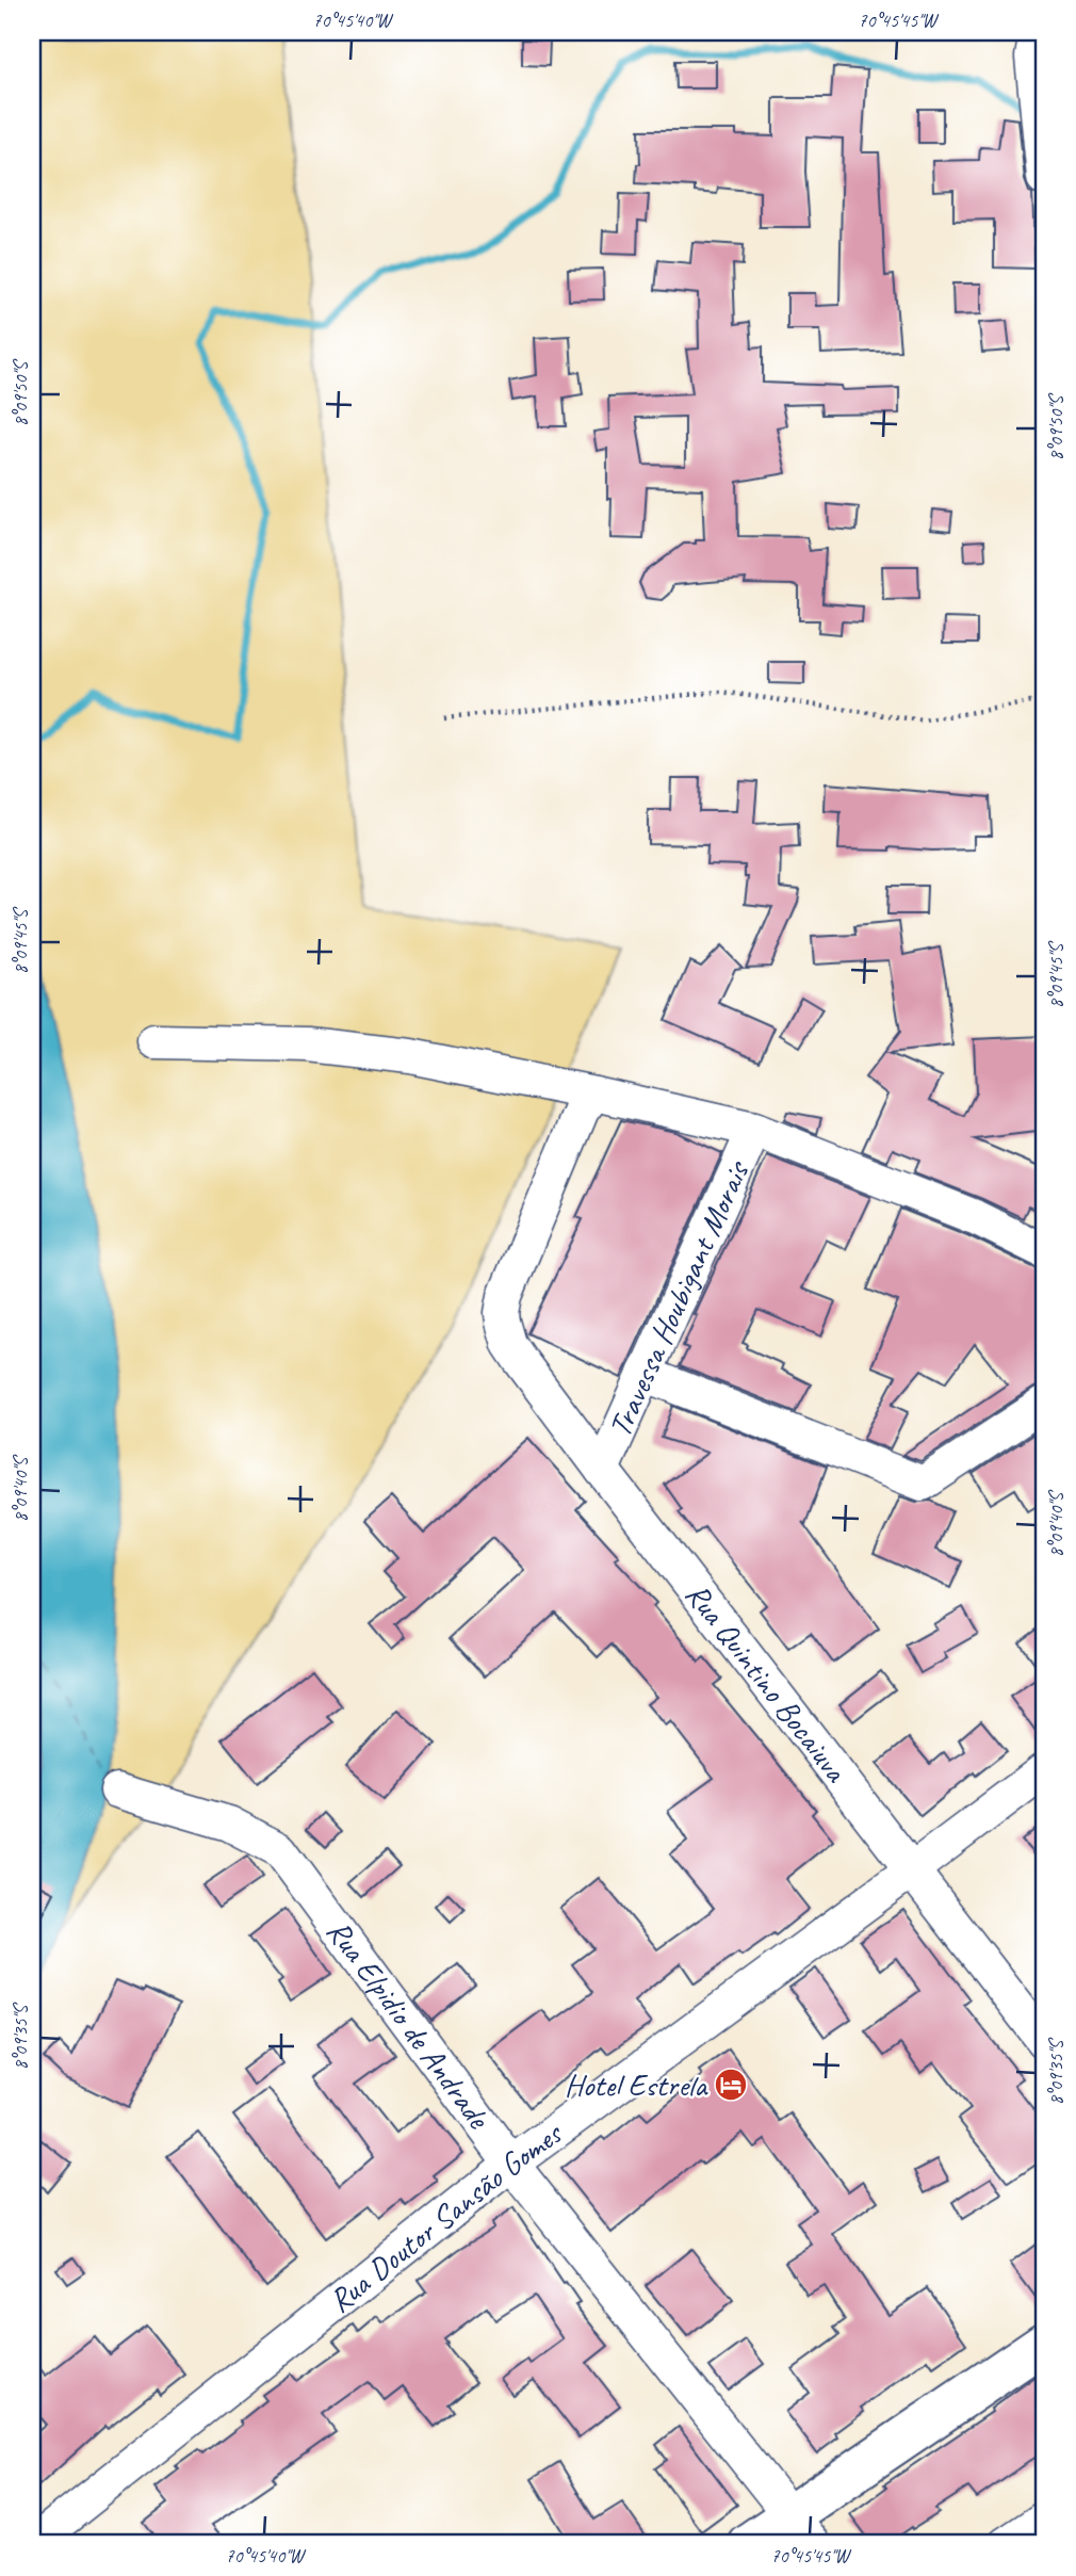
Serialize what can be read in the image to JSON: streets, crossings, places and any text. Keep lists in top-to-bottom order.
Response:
{
  "streets": {
    "street": [
      "Travessa Houbigant Morais",
      "Rua Quintino Bocaiuva",
      "Rua Elpidio de Andrade",
      "Rua Doutor Sansão Gomes"
    ]
  },
  "crossings": [
    ["Travessa Houbigant Morais", "Rua Quintino Bocaiuva"],
    ["Rua Quintino Bocaiuva", "Rua Doutor Sansão Gomes"],
    ["Rua Elpidio de Andrade", "Rua Doutor Sansão Gomes"]
  ],
  "places": {
    "hotel": ["Hotel Estrela"]
  },
  "coordinates": [
    "70°45'40\"W",
    "70°45'45\"W",
    "8°09'50\"S",
    "8°09'45\"S",
    "8°09'40\"S",
    "8°09'35\"S"
  ]
}
